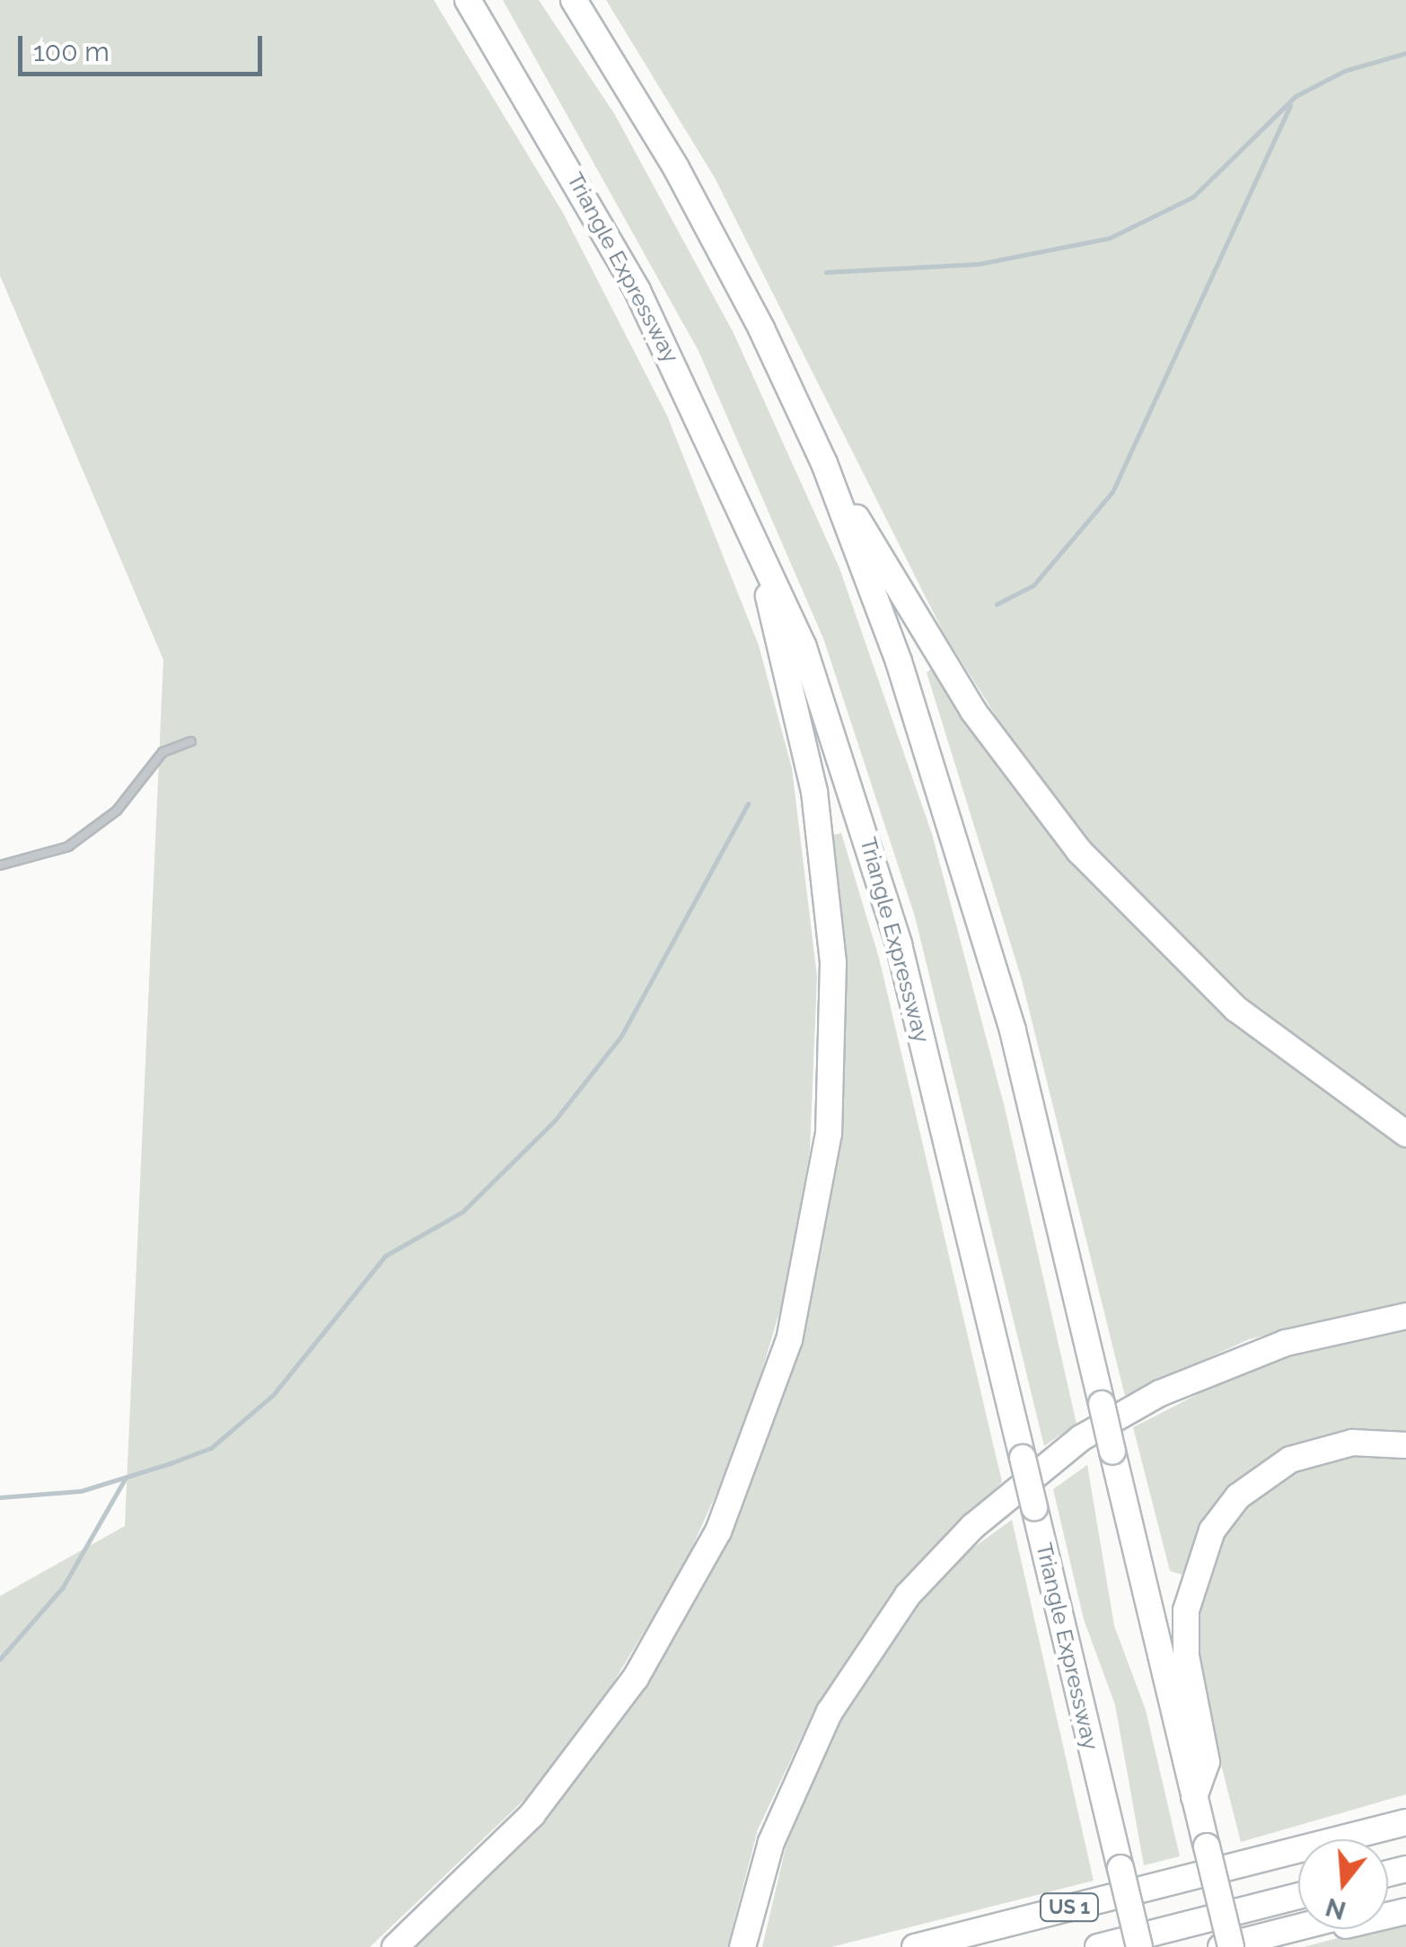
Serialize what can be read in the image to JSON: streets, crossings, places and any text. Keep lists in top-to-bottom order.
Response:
{
  "streets": {
    "highway": ["Triangle Expressway", "US 1"]
  },
  "scale_bar": "100 m",
  "north": "bottom"
}
